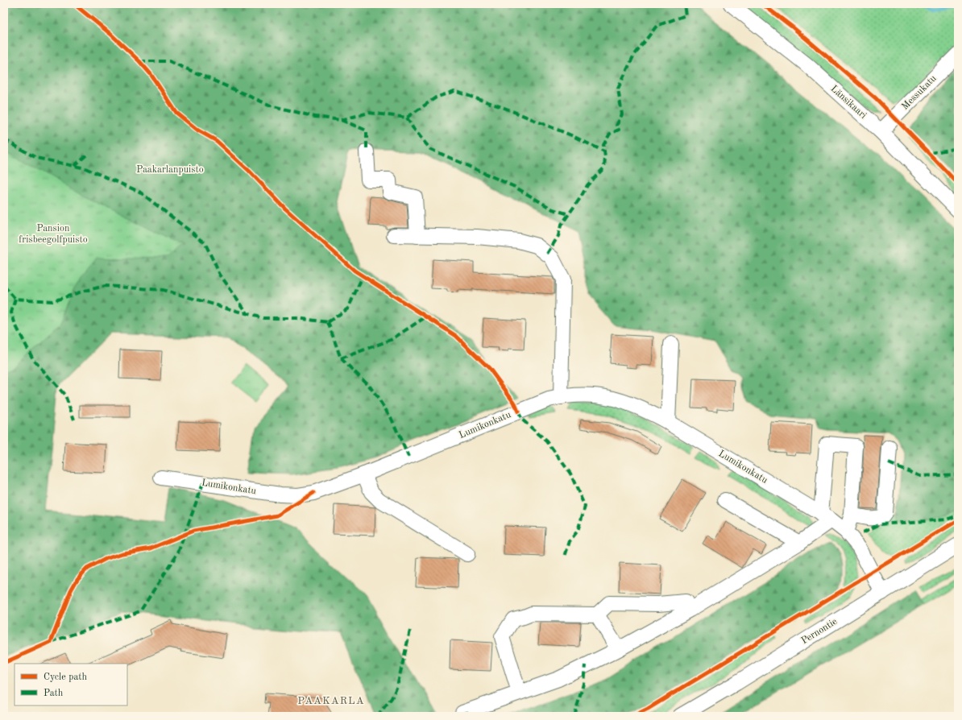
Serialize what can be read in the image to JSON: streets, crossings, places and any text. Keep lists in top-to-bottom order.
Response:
{
  "streets": {
    "street": [
      "Messukatu",
      "Länsikaari",
      "Lumikonkatu",
      "Pernontie"
    ]
  },
  "crossings": [
    ["Messukatu", "Länsikaari"],
    ["Lumikonkatu", "Pernontie"]
  ],
  "districts": ["PAAKARLA"],
  "parks": ["Paakarlanpuisto", "Pansion frisbeegolfpuisto"],
  "legend": ["Cycle path", "Path"]
}
